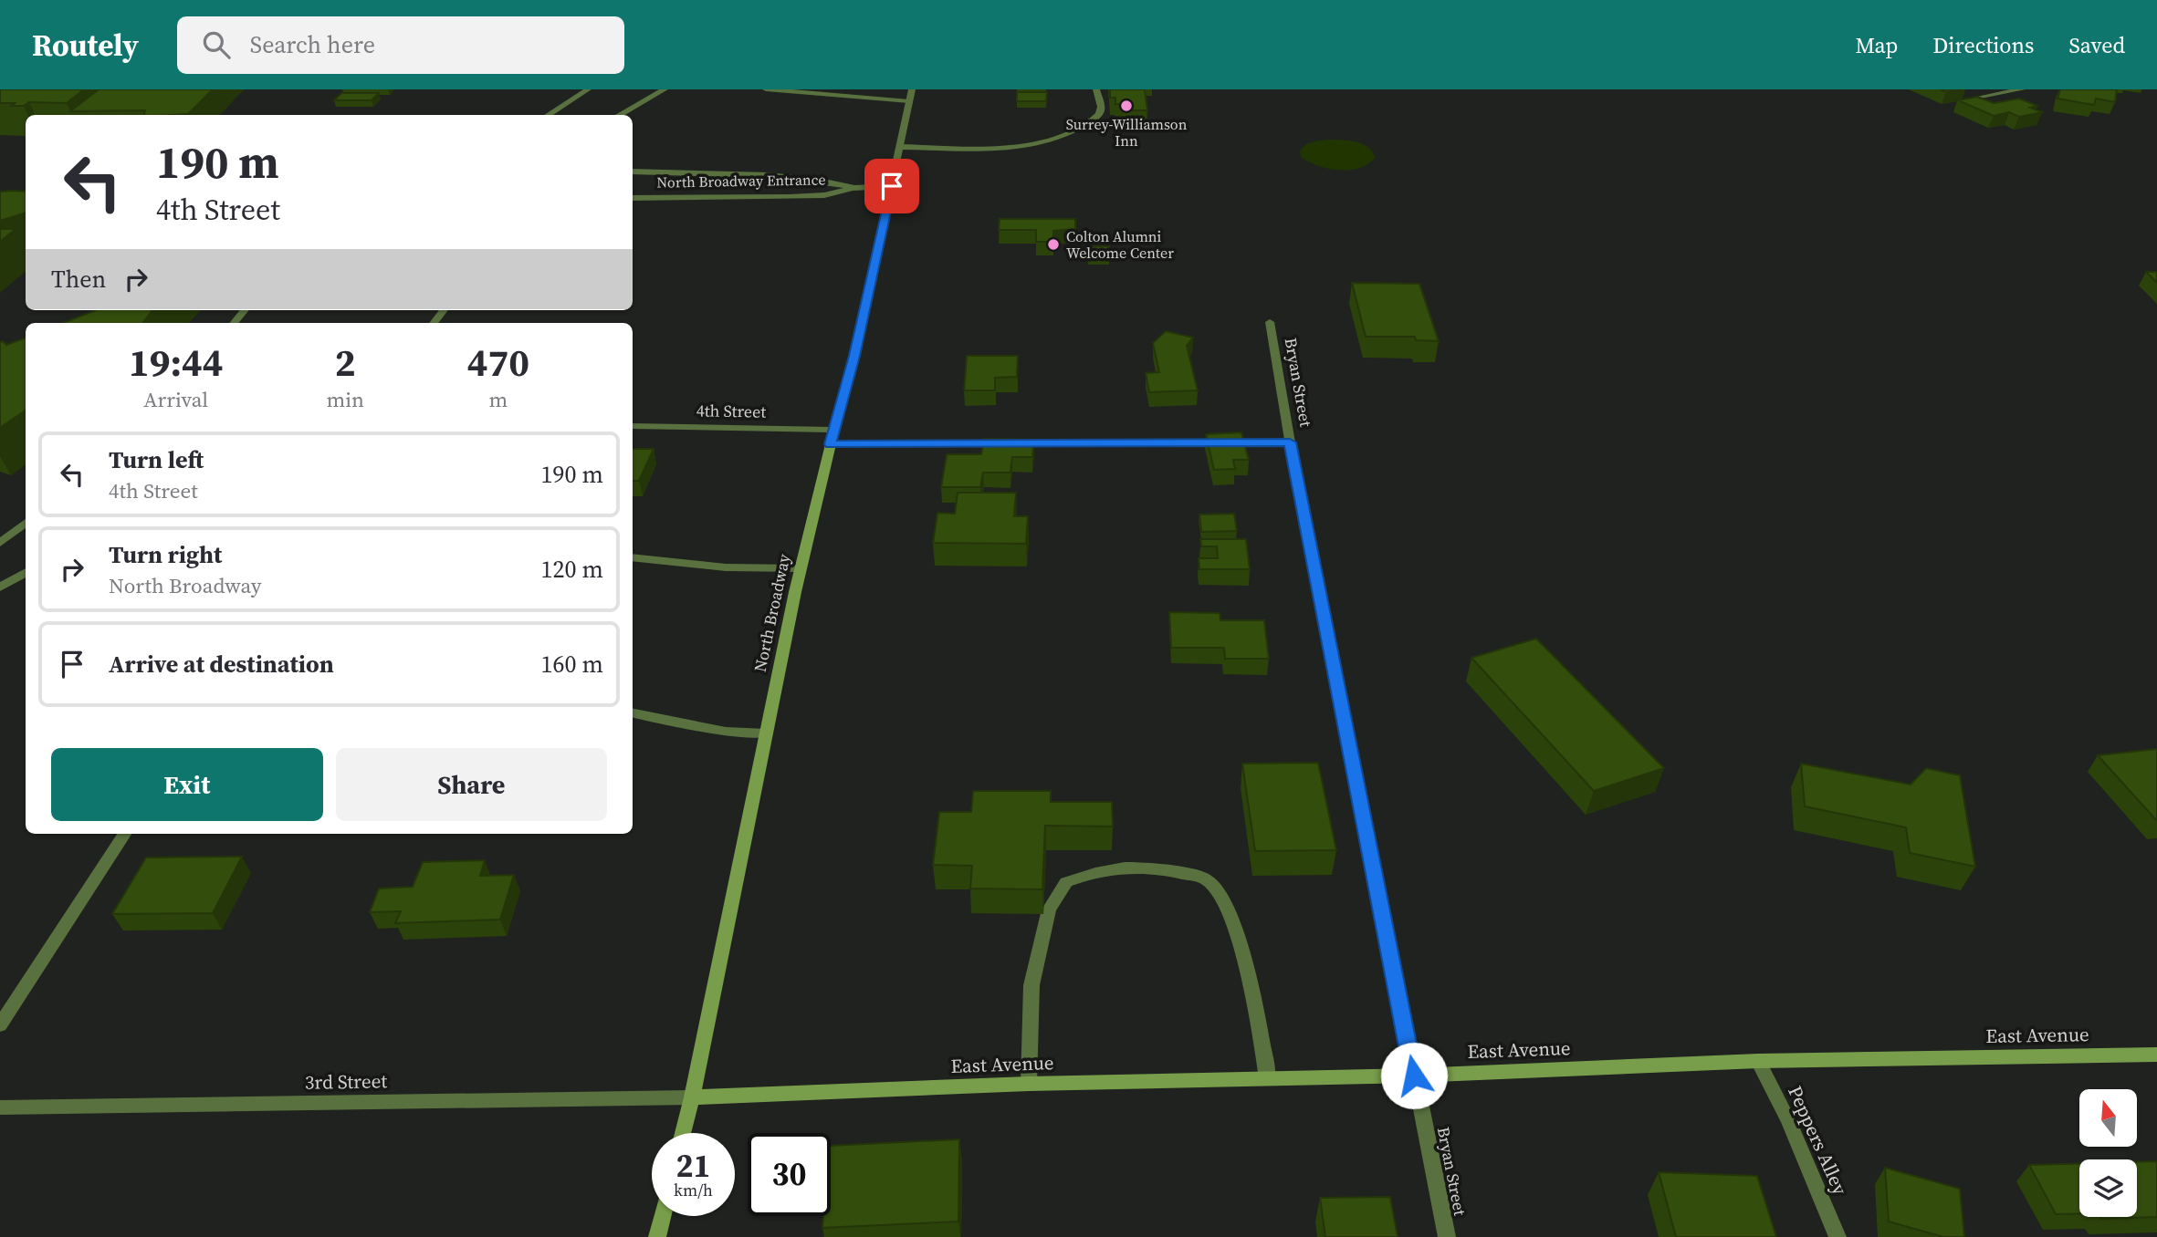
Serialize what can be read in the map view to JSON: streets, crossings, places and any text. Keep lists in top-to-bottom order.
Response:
{
  "streets": {
    "street": [
      "North Broadway Entrance",
      "Bryan Street",
      "4th Street",
      "North Broadway",
      "East Avenue",
      "3rd Street",
      "Peppers Alley"
    ]
  },
  "crossings": [
    ["North Broadway Entrance", "North Broadway"],
    ["Bryan Street", "4th Street"],
    ["Bryan Street", "East Avenue"],
    ["4th Street", "North Broadway"],
    ["North Broadway", "East Avenue"],
    ["North Broadway", "3rd Street"],
    ["East Avenue", "3rd Street"],
    ["East Avenue", "Peppers Alley"]
  ],
  "places": ["Surrey-Williamson Inn", "Colton Alumni Welcome Center"],
  "north": "top",
  "page": {
    "header": "Routely",
    "search": "Search here",
    "nav": ["Map", "Directions", "Saved"],
    "turn": ["190 m", "4th Street"],
    "then": "Then",
    "eta": [
      "19:44",
      "Arrival",
      "2",
      "min",
      "470",
      "m"
    ],
    "list": [
      {
        "name": "Turn left",
        "note": "4th Street",
        "value": "190 m"
      },
      {
        "name": "Turn right",
        "note": "North Broadway",
        "value": "120 m"
      },
      {
        "name": "Arrive at destination",
        "value": "160 m"
      }
    ],
    "buttons": ["Exit", "Share"],
    "speed": "21 km/h",
    "limit": "30"
  }
}
